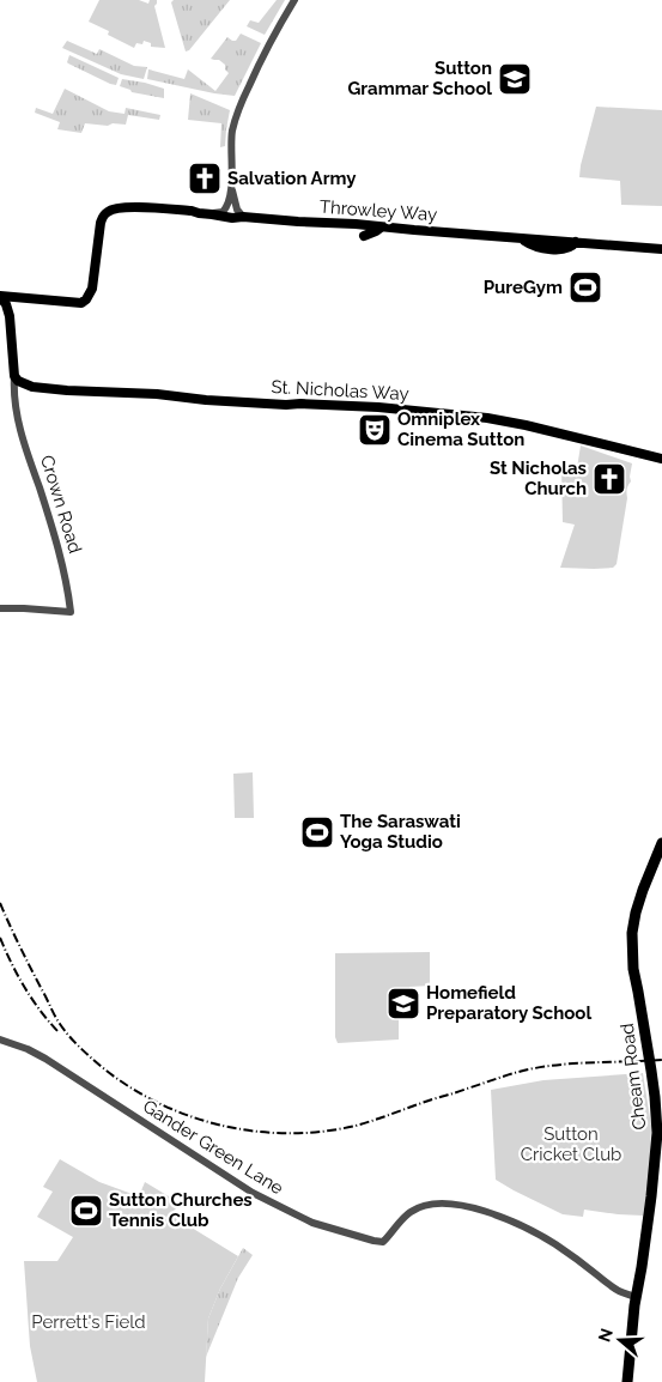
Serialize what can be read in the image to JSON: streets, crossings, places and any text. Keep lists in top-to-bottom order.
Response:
{
  "streets": {
    "highway": ["Cheam Road"],
    "main road": ["Throwley Way", "St. Nicholas Way", "Crown Road"],
    "street": ["Gander Green Lane"]
  },
  "crossings": [
    ["St. Nicholas Way", "Crown Road"],
    ["Cheam Road", "Gander Green Lane"]
  ],
  "parks": ["Sutton Cricket Club", "Perrett's Field"],
  "places": {
    "school or university": ["Sutton Grammar School", "Homefield Preparatory School"],
    "church": ["Salvation Army", "St Nicholas Church"],
    "sports": ["PureGym", "The Saraswati Yoga Studio", "Sutton Churches Tennis Club"],
    "theatre": ["Omniplex Cinema Sutton"]
  },
  "north": "left"
}
